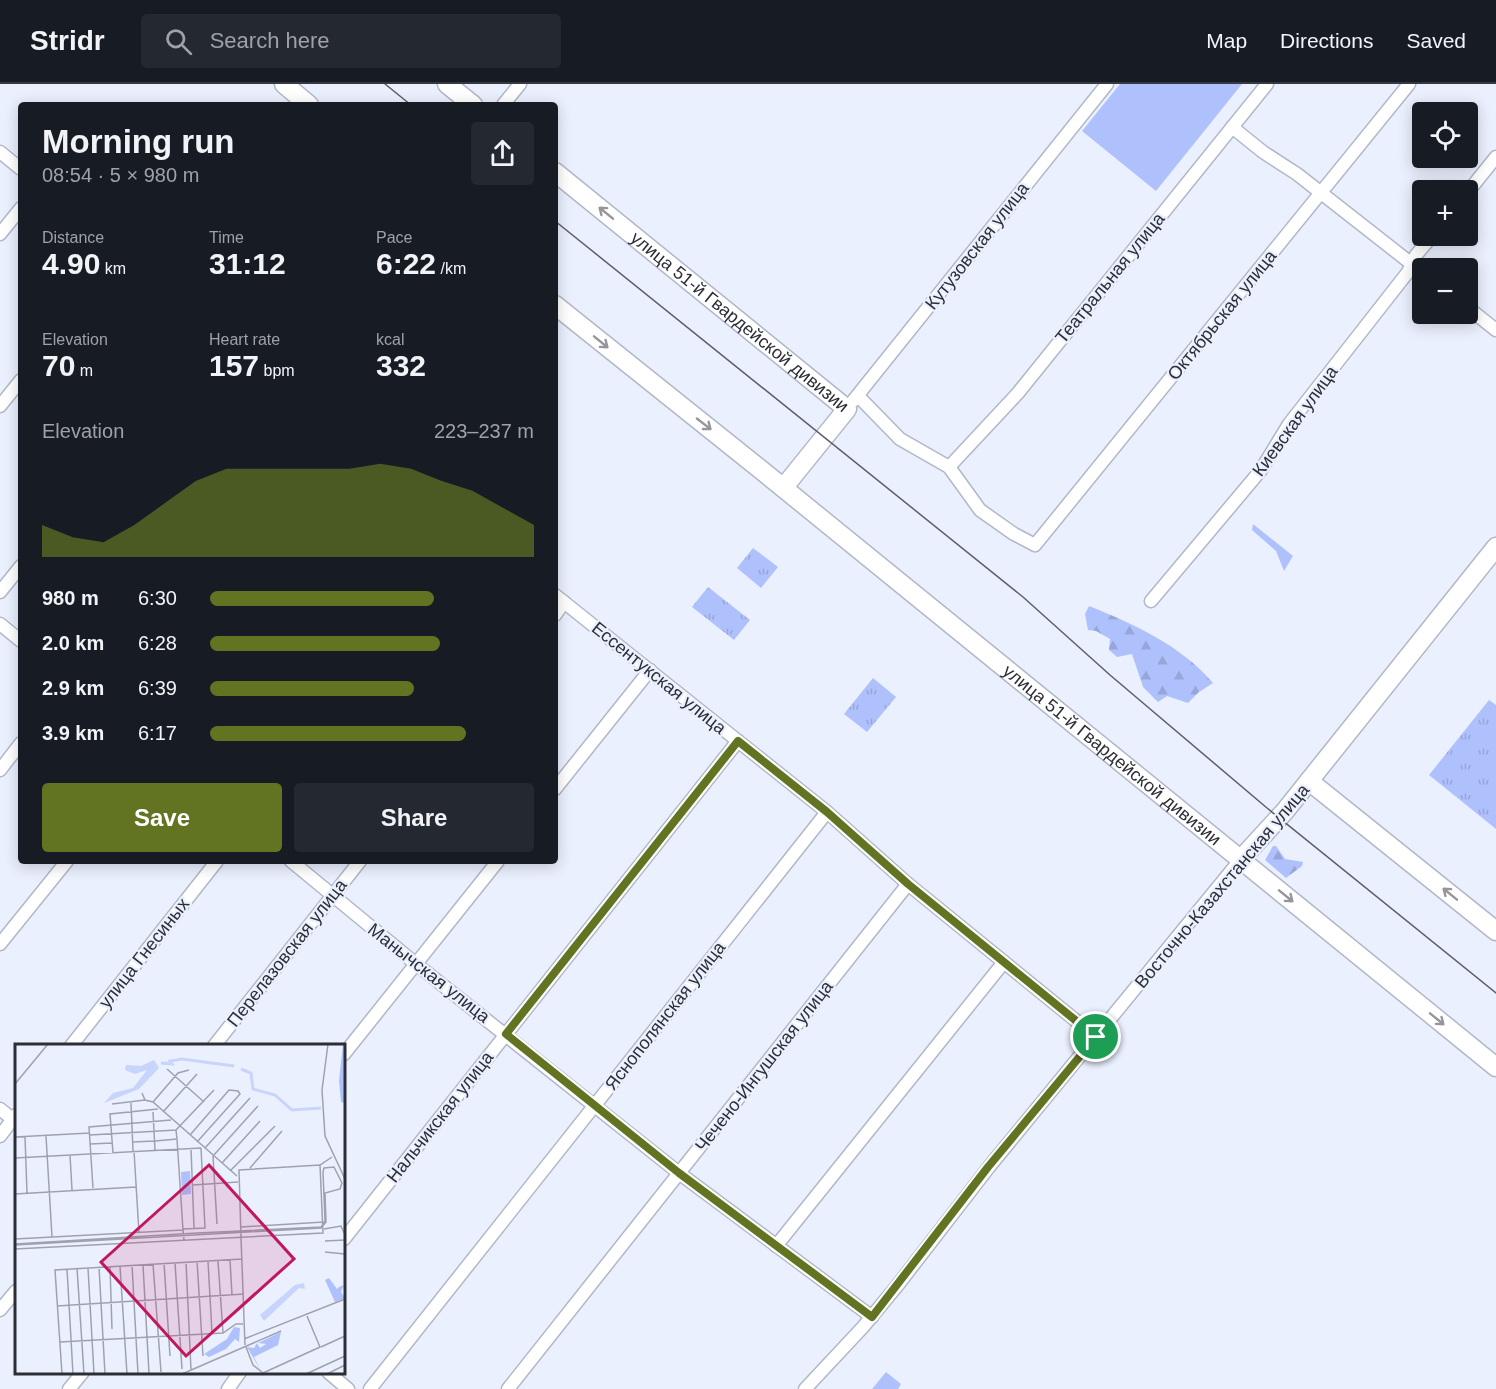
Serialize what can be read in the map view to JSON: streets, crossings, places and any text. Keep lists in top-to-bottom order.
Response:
{
  "streets": {
    "main road": ["улица 51-й Гвардейской дивизии", "Восточно-Казахстанская улица"],
    "street": [
      "Кутузовская улица",
      "Театральная улица",
      "Октябрьская улица",
      "Киевская улица",
      "Ессентукская улица",
      "улица Гнесиных",
      "Перелазовская улица",
      "Манычская улица",
      "Яснополянская улица",
      "Чечено-Ингушская улица",
      "Нальчикская улица"
    ]
  },
  "crossings": [
    ["Кутузовская улица", "улица 51-й Гвардейской дивизии"],
    ["Театральная улица", "Октябрьская улица"],
    ["улица 51-й Гвардейской дивизии", "Восточно-Казахстанская улица"],
    ["Ессентукская улица", "Восточно-Казахстанская улица"],
    ["Ессентукская улица", "Яснополянская улица"],
    ["Ессентукская улица", "Чечено-Ингушская улица"],
    ["Ессентукская улица", "Нальчикская улица"],
    ["Перелазовская улица", "Манычская улица"],
    ["Манычская улица", "Яснополянская улица"],
    ["Манычская улица", "Чечено-Ингушская улица"],
    ["Манычская улица", "Нальчикская улица"]
  ],
  "page": {
    "header": "Stridr",
    "search": "Search here",
    "nav": ["Map", "Directions", "Saved"],
    "map_buttons": ["+", "−"],
    "heading": ["Morning run", "08:54 · 5 × 980 m"],
    "stats": [
      ["Distance", "4.90 km"],
      ["Time", "31:12"],
      ["Pace", "6:22 /km"],
      ["Elevation", "70 m"],
      ["Heart rate", "157 bpm"],
      ["kcal", "332"]
    ],
    "chart": ["Elevation", "223–237 m"],
    "list": [
      {
        "name": "980 m",
        "note": "6:30"
      },
      {
        "name": "2.0 km",
        "note": "6:28"
      },
      {
        "name": "2.9 km",
        "note": "6:39"
      },
      {
        "name": "3.9 km",
        "note": "6:17"
      }
    ],
    "buttons": ["Save", "Share"]
  }
}
